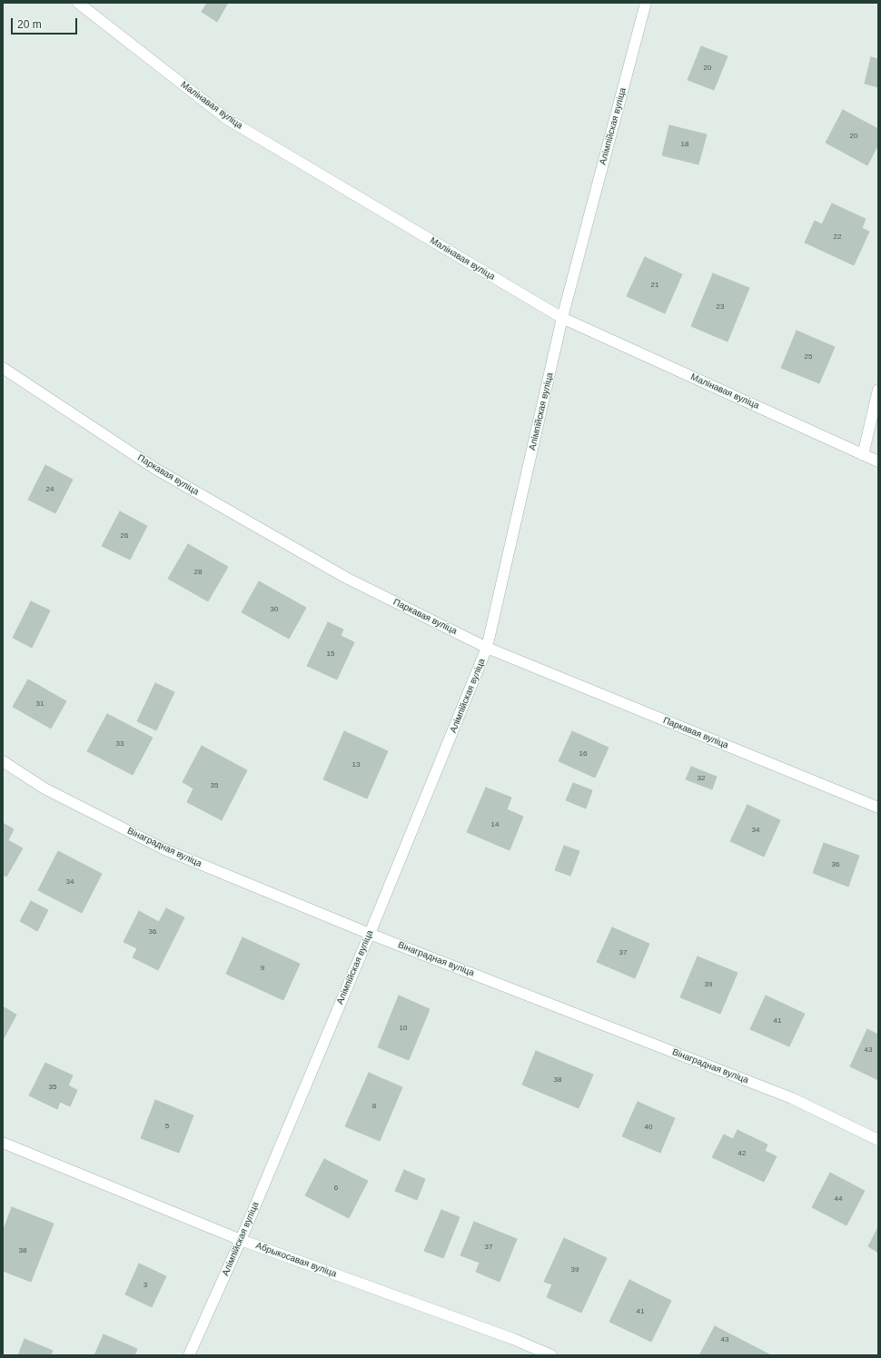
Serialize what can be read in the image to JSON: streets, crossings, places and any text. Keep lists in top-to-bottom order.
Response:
{
  "streets": {
    "street": [
      "Малінавая вуліца",
      "Алімпійская вуліца",
      "Паркавая вуліца",
      "Вінаградная вуліца",
      "Абрыкосавая вуліца"
    ]
  },
  "crossings": [
    ["Малінавая вуліца", "Алімпійская вуліца"],
    ["Алімпійская вуліца", "Паркавая вуліца"],
    ["Алімпійская вуліца", "Вінаградная вуліца"],
    ["Алімпійская вуліца", "Абрыкосавая вуліца"]
  ],
  "house_numbers": [
    "20",
    "20",
    "18",
    "22",
    "21",
    "23",
    "25",
    "24",
    "26",
    "28",
    "30",
    "15",
    "31",
    "33",
    "16",
    "13",
    "32",
    "35",
    "14",
    "34",
    "36",
    "34",
    "36",
    "37",
    "9",
    "39",
    "41",
    "10",
    "43",
    "38",
    "35",
    "8",
    "5",
    "40",
    "42",
    "6",
    "44",
    "37",
    "38",
    "39",
    "3",
    "41",
    "43"
  ],
  "scale_bar": "20 m"
}
